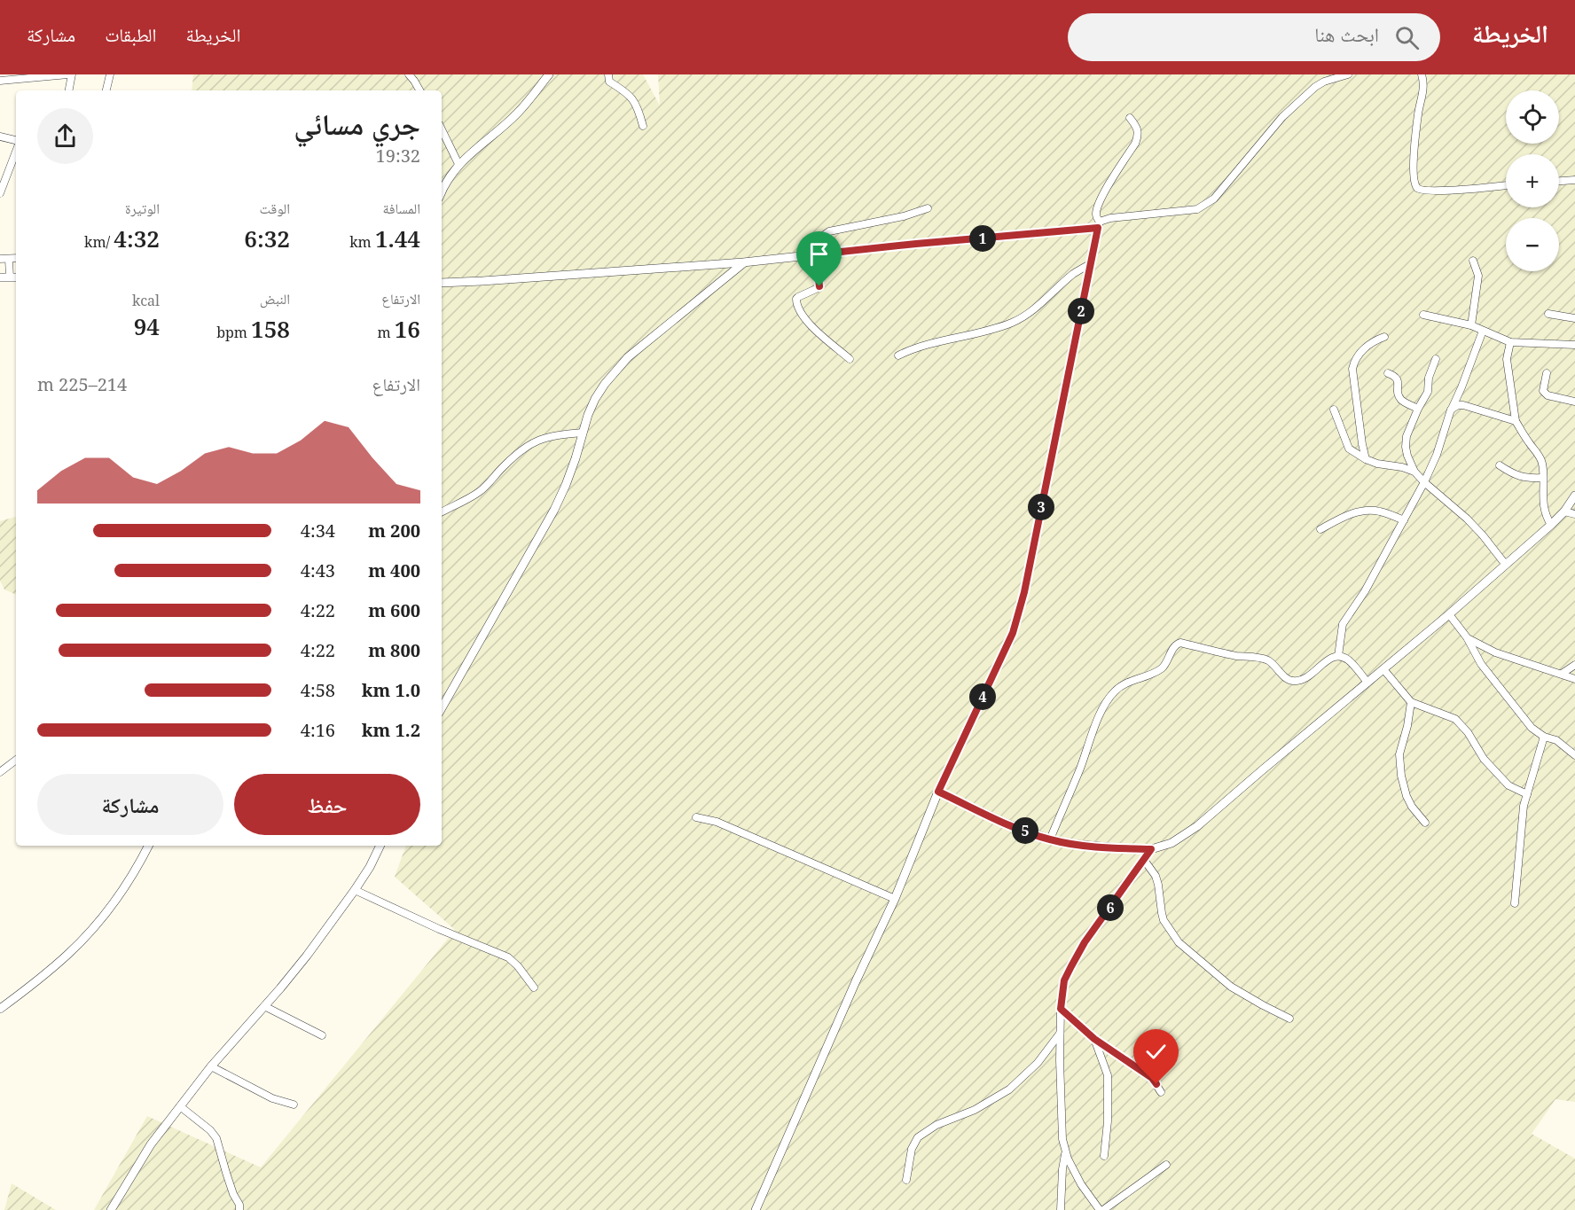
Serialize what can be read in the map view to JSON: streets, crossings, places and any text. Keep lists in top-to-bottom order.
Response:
{
  "page": {
    "header": "الخريطة",
    "search": "ابحث هنا",
    "nav": ["الخريطة", "الطبقات", "مشاركة"],
    "map_buttons": ["+", "−"],
    "heading": ["جري مسائي", "19:32"],
    "stats": [
      ["المسافة", "1.44 km"],
      ["الوقت", "6:32"],
      ["الوتيرة", "4:32 /km"],
      ["الارتفاع", "16 m"],
      ["النبض", "158 bpm"],
      ["kcal", "94"]
    ],
    "pins": [
      "1",
      "2",
      "3",
      "4",
      "5",
      "6"
    ],
    "chart": ["الارتفاع", "214–225 m"],
    "list": [
      {
        "name": "200 m",
        "note": "4:34"
      },
      {
        "name": "400 m",
        "note": "4:43"
      },
      {
        "name": "600 m",
        "note": "4:22"
      },
      {
        "name": "800 m",
        "note": "4:22"
      },
      {
        "name": "1.0 km",
        "note": "4:58"
      },
      {
        "name": "1.2 km",
        "note": "4:16"
      }
    ],
    "buttons": ["حفظ", "مشاركة"]
  }
}
